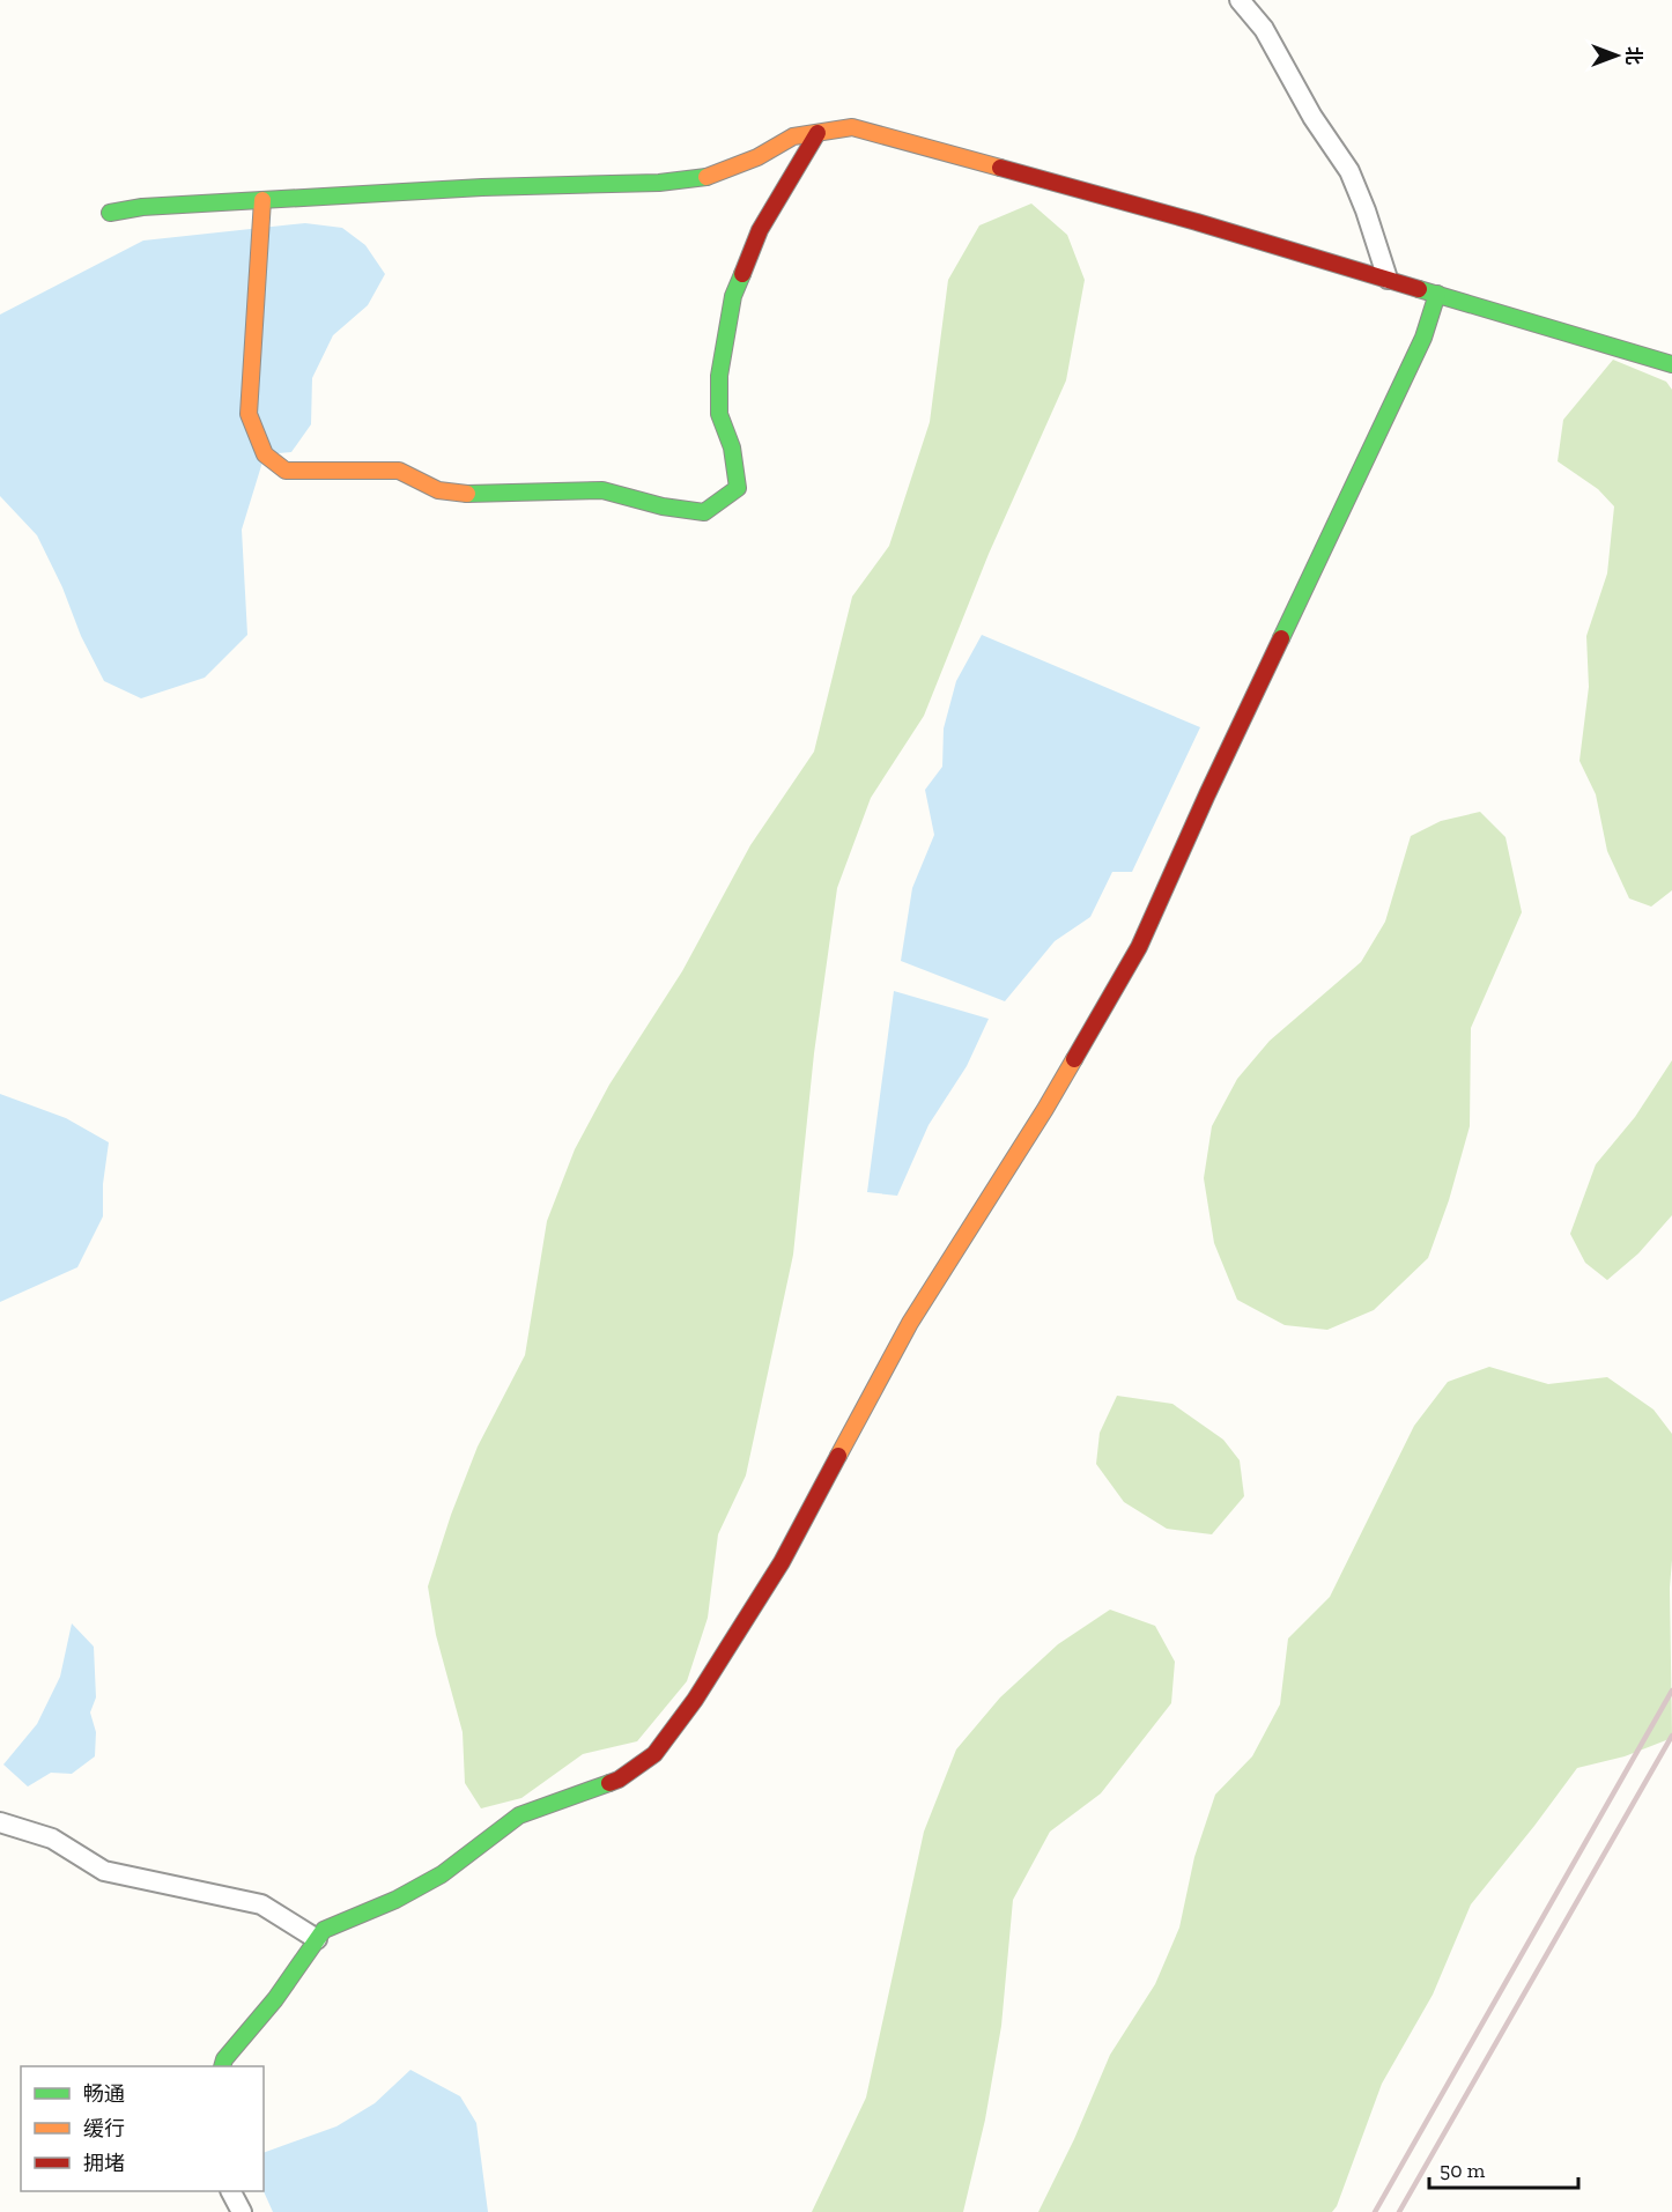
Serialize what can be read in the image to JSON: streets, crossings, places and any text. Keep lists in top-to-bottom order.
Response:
{
  "legend": ["畅通", "缓行", "拥堵"],
  "scale_bar": "50 m",
  "north": "right"
}
